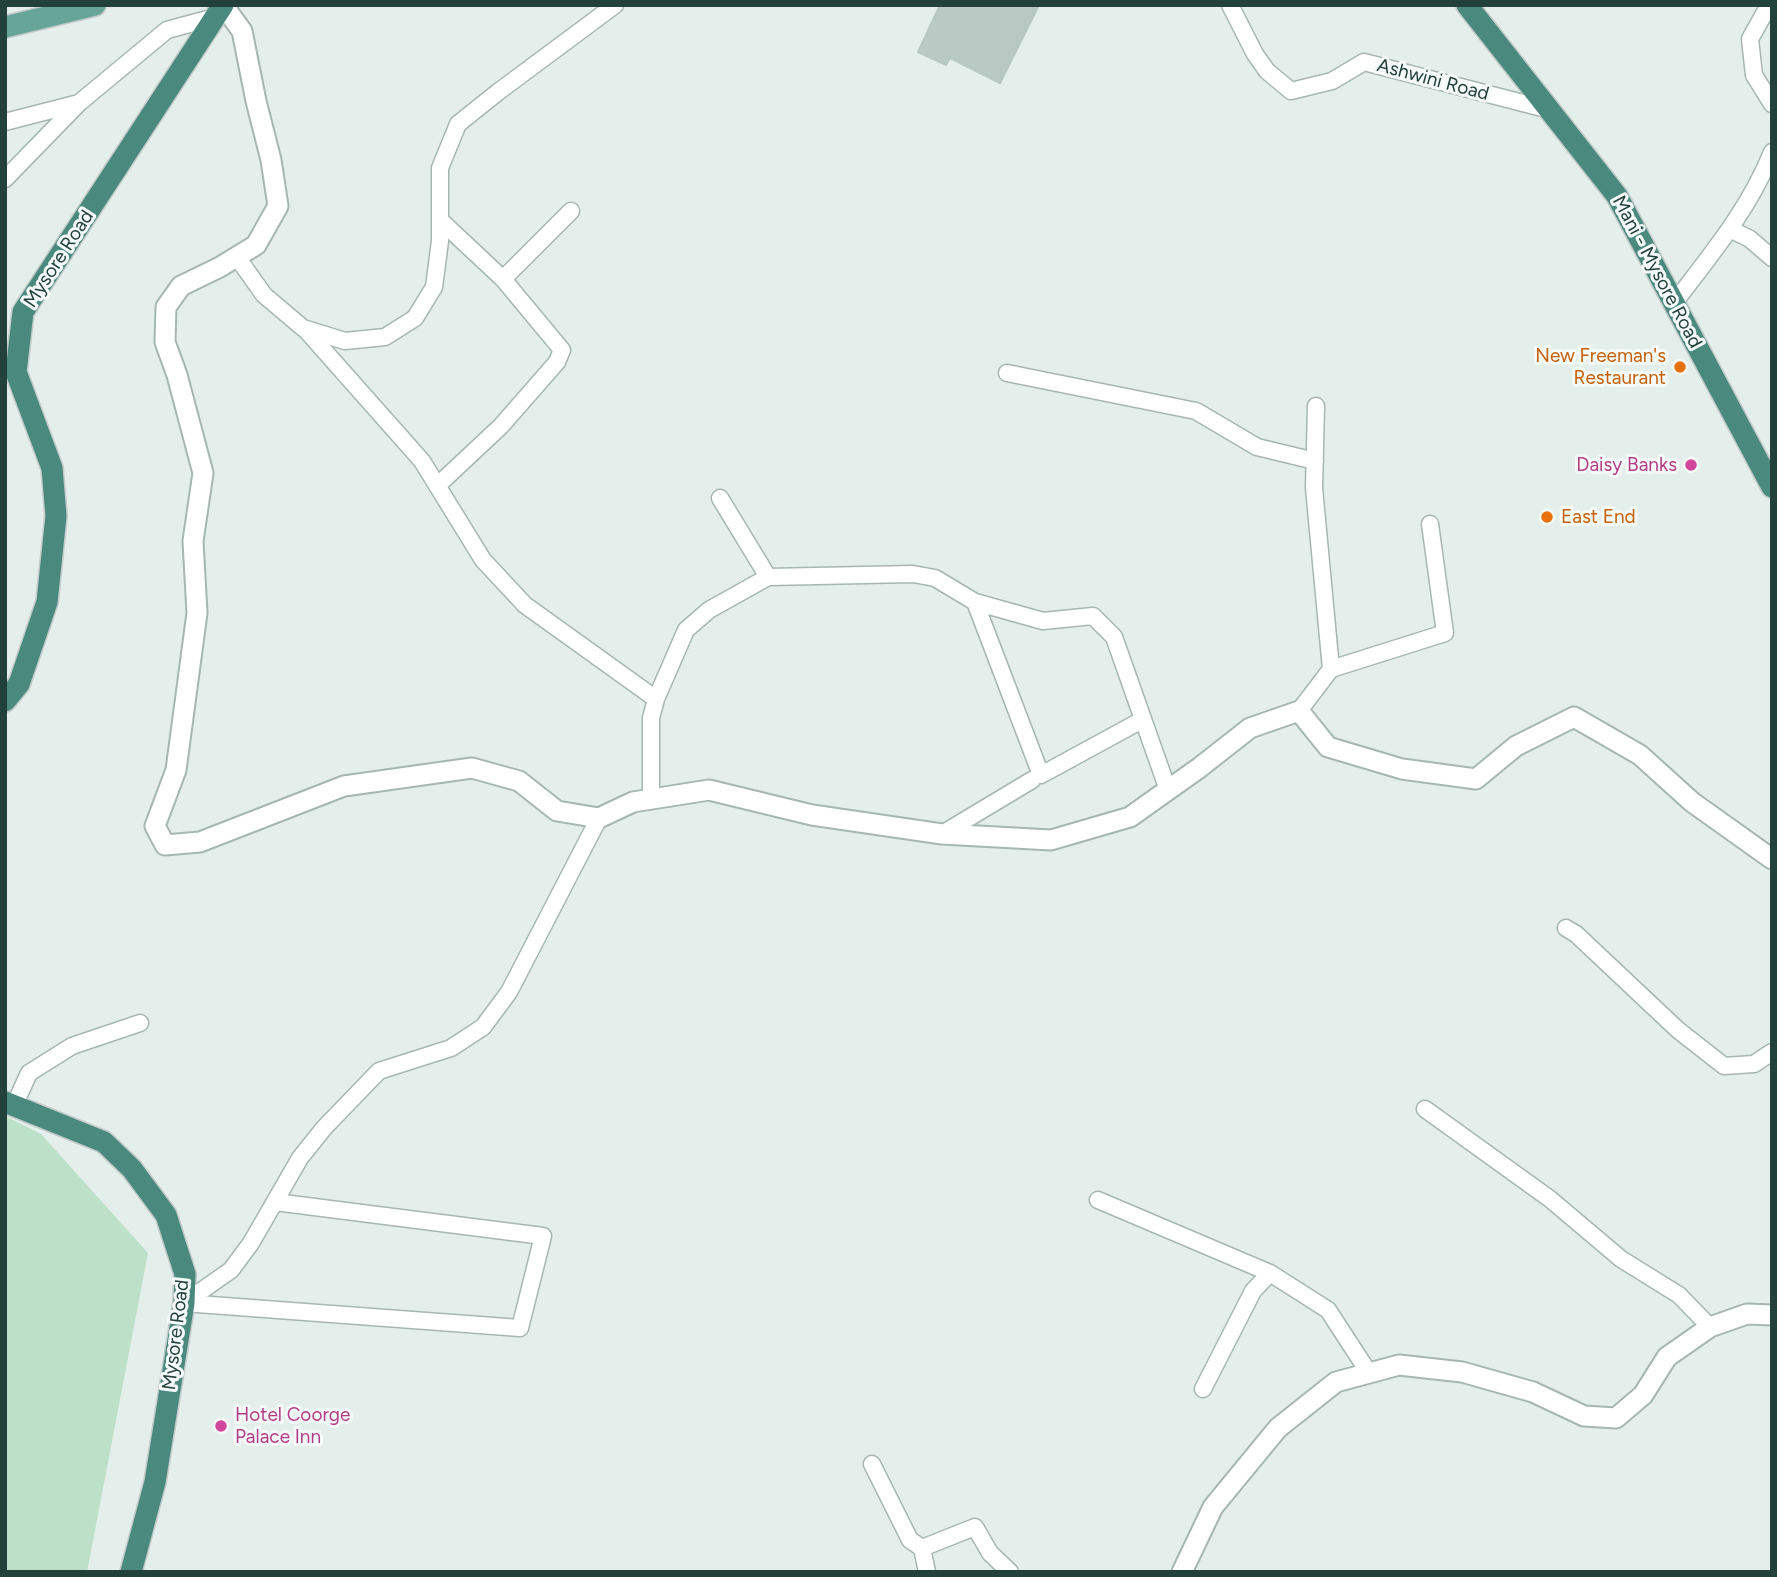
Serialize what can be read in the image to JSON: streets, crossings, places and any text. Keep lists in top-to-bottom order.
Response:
{
  "streets": {
    "highway": ["Mysore Road", "Mani - Mysore Road"],
    "street": ["Ashwini Road"]
  },
  "crossings": [
    ["Ashwini Road", "Mani - Mysore Road"]
  ],
  "places": [
    "New Freeman's Restaurant",
    "Daisy Banks",
    "East End",
    "Hotel Coorge Palace Inn"
  ]
}
